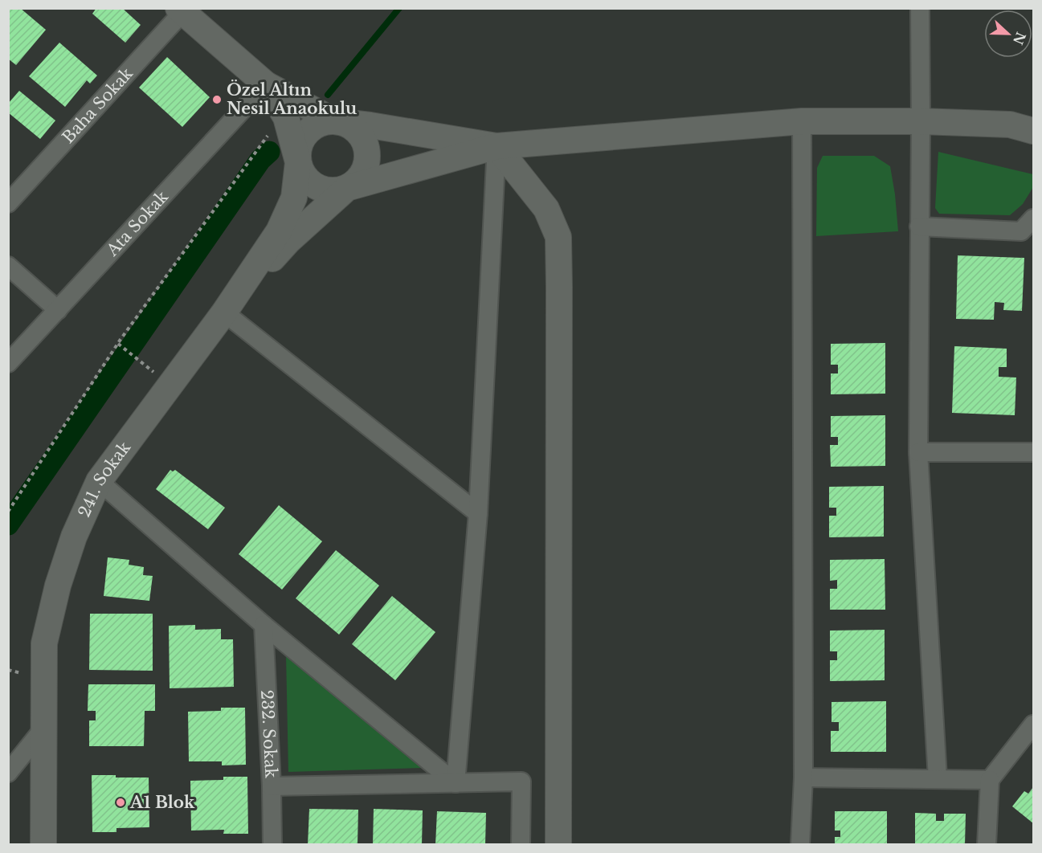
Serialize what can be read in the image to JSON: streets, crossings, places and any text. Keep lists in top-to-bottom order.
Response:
{
  "streets": {
    "main road": ["241. Sokak"],
    "street": ["Baha Sokak", "Ata Sokak", "232. Sokak"]
  },
  "places": ["Özel Altın Nesil Anaokulu", "A1 Blok"],
  "north": "right"
}
